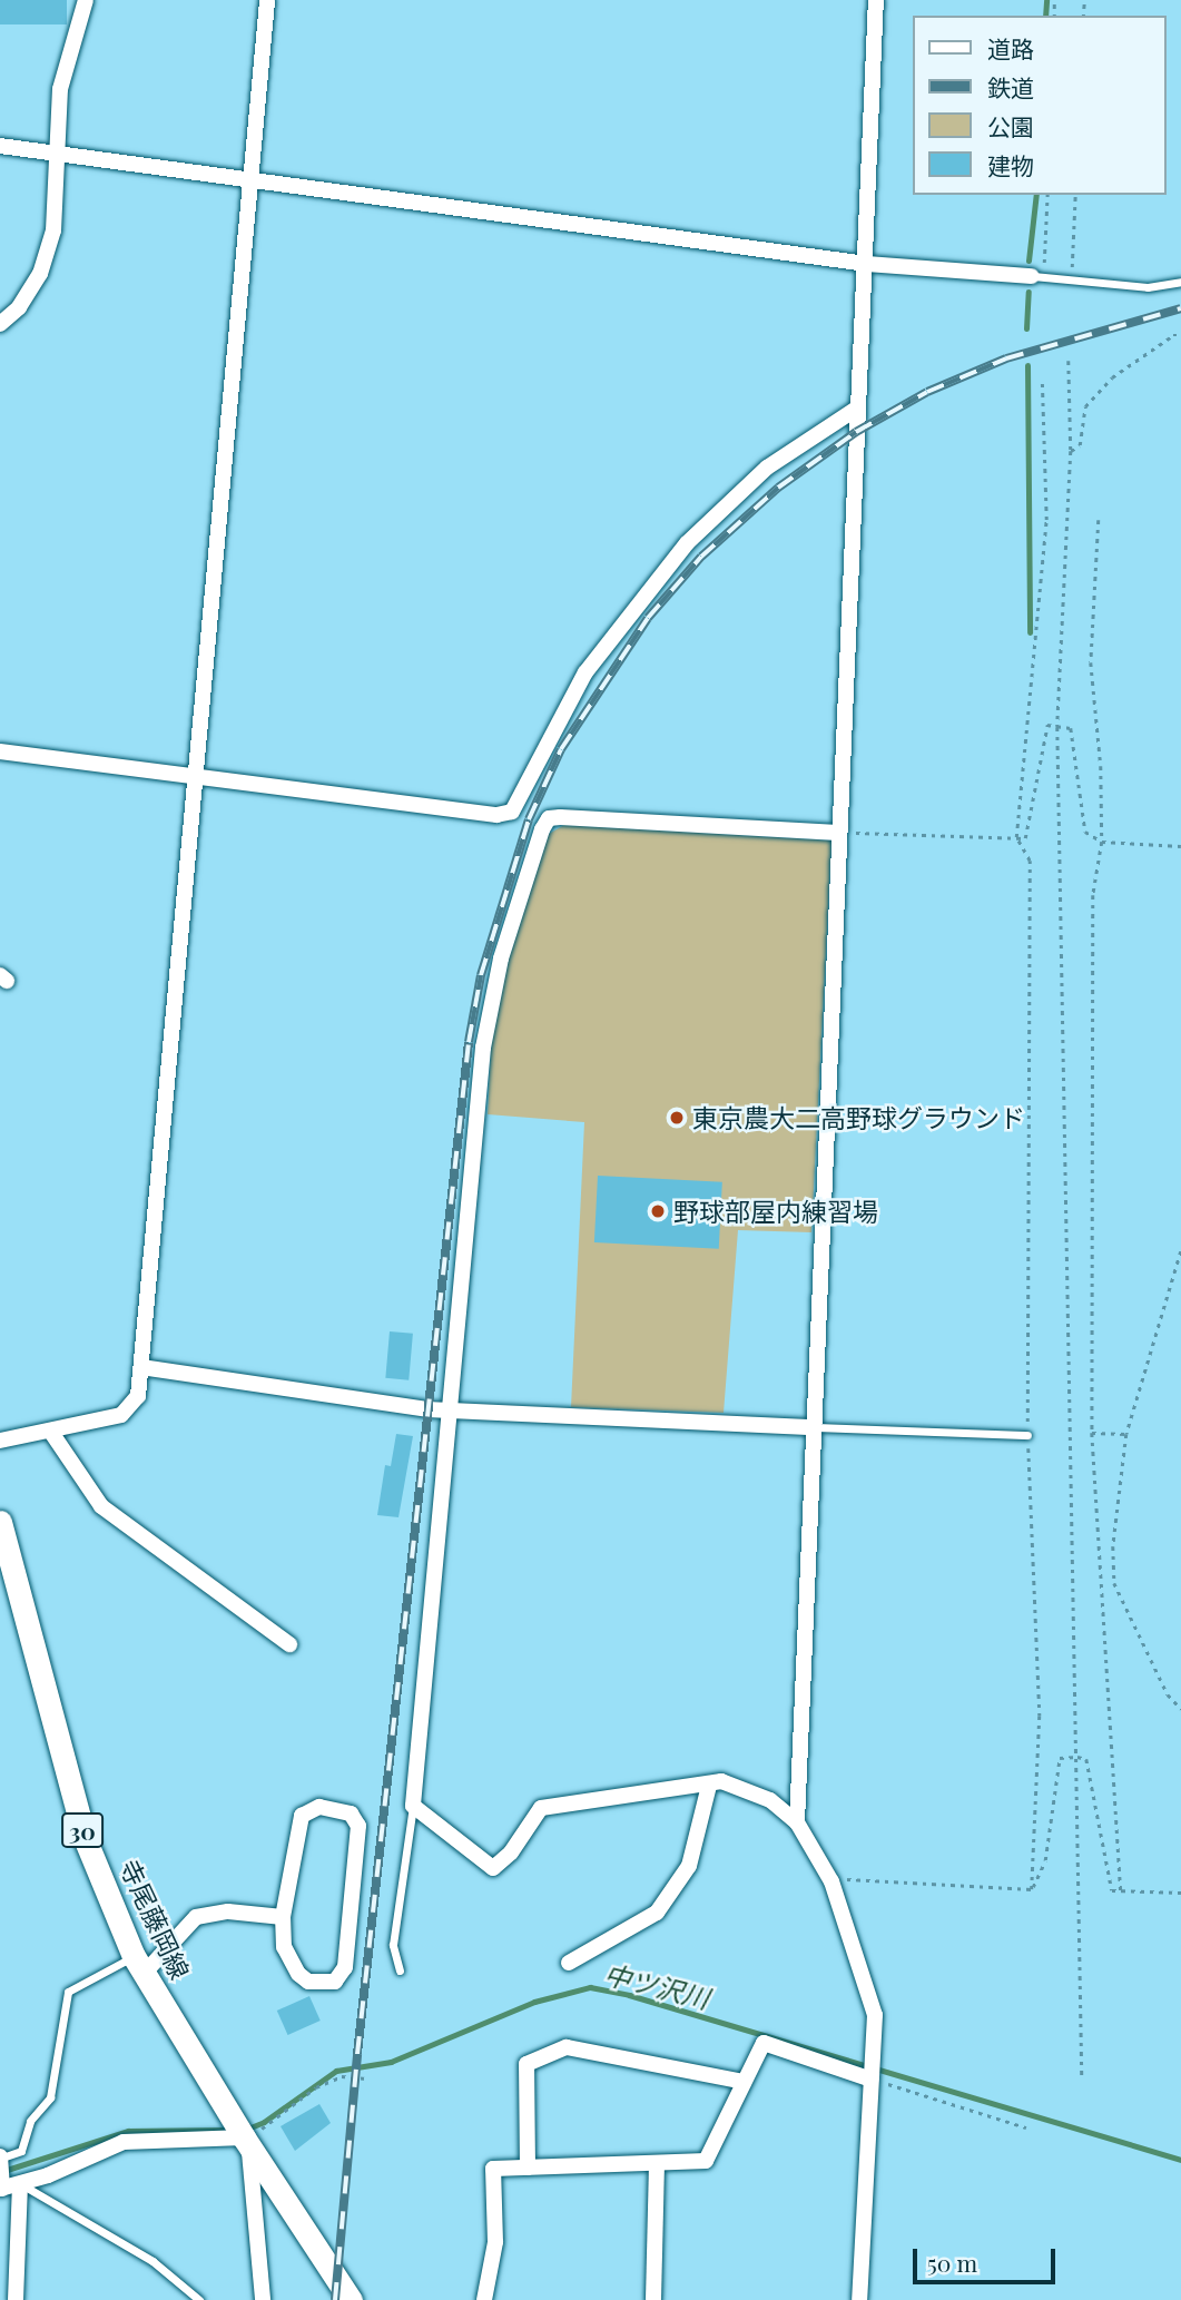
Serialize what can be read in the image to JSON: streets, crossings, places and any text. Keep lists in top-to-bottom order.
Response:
{
  "streets": {
    "main road": ["30", "寺尾藤岡線"]
  },
  "water": ["中ツ沢川"],
  "places": ["東京農大二高野球グラウンド", "野球部屋内練習場"],
  "legend": [
    "道路",
    "鉄道",
    "公園",
    "建物"
  ],
  "scale_bar": "50 m"
}
